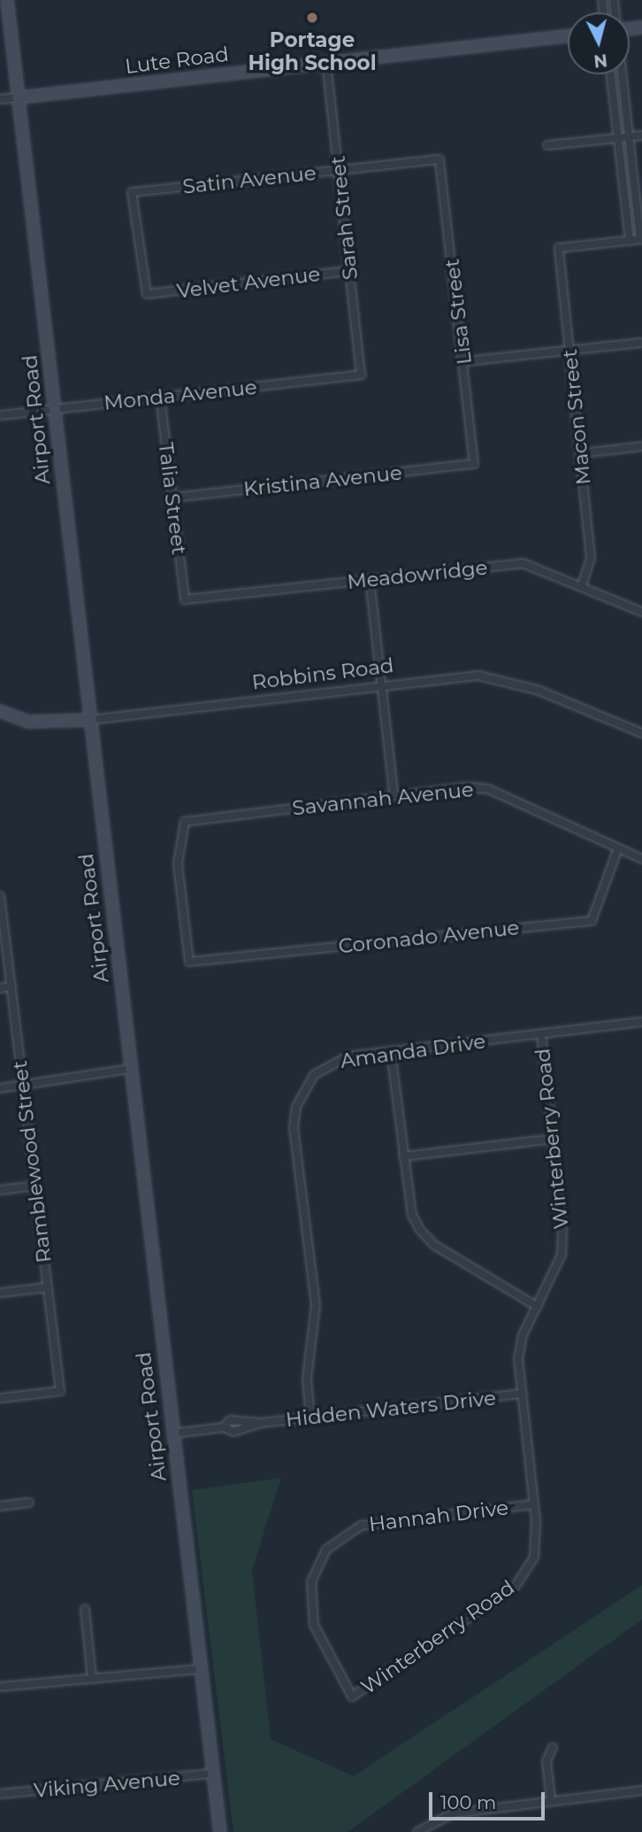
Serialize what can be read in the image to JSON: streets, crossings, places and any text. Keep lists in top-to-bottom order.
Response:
{
  "streets": {
    "main road": ["Lute Road", "Airport Road", "Robbins Road"],
    "street": [
      "Satin Avenue",
      "Sarah Street",
      "Velvet Avenue",
      "Lisa Street",
      "Monda Avenue",
      "Macon Street",
      "Kristina Avenue",
      "Talia Street",
      "Meadowridge",
      "Savannah Avenue",
      "Coronado Avenue",
      "Amanda Drive",
      "Winterberry Road",
      "Ramblewood Street",
      "Hidden Waters Drive",
      "Hannah Drive",
      "Viking Avenue"
    ]
  },
  "crossings": [
    ["Lute Road", "Sarah Street"],
    ["Lute Road", "Airport Road"],
    ["Satin Avenue", "Sarah Street"],
    ["Satin Avenue", "Velvet Avenue"],
    ["Satin Avenue", "Lisa Street"],
    ["Sarah Street", "Velvet Avenue"],
    ["Sarah Street", "Monda Avenue"],
    ["Lisa Street", "Kristina Avenue"],
    ["Monda Avenue", "Airport Road"],
    ["Monda Avenue", "Talia Street"],
    ["Macon Street", "Meadowridge"],
    ["Airport Road", "Robbins Road"],
    ["Airport Road", "Hidden Waters Drive"],
    ["Airport Road", "Viking Avenue"],
    ["Kristina Avenue", "Talia Street"],
    ["Talia Street", "Meadowridge"],
    ["Savannah Avenue", "Coronado Avenue"],
    ["Amanda Drive", "Winterberry Road"],
    ["Amanda Drive", "Hidden Waters Drive"],
    ["Winterberry Road", "Hidden Waters Drive"],
    ["Winterberry Road", "Hannah Drive"]
  ],
  "places": ["Portage High School"],
  "scale_bar": "100 m",
  "north": "bottom"
}
